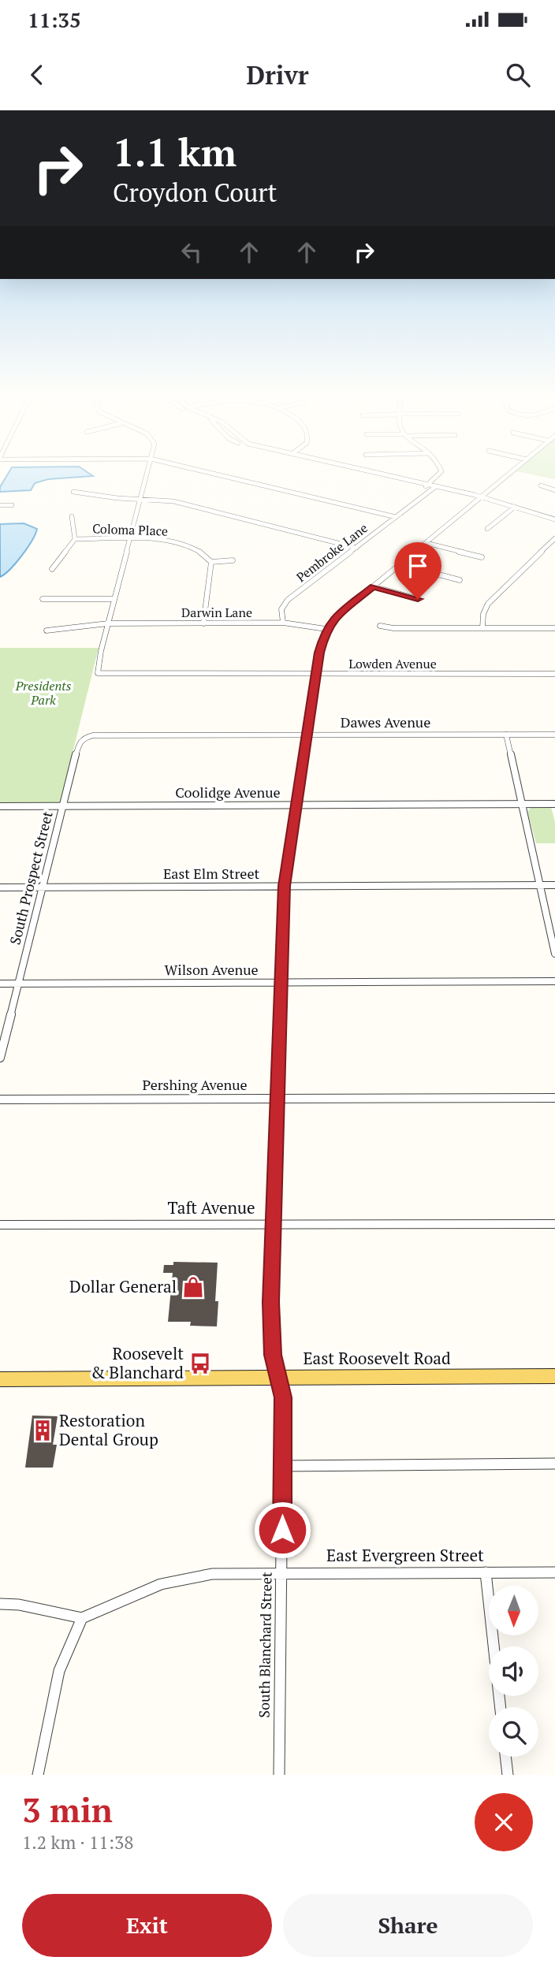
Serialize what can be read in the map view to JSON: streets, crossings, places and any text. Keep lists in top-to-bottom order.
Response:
{
  "streets": {
    "main road": ["East Roosevelt Road"],
    "street": [
      "Coloma Place",
      "Pembroke Lane",
      "Darwin Lane",
      "Lowden Avenue",
      "Dawes Avenue",
      "Coolidge Avenue",
      "East Elm Street",
      "South Prospect Street",
      "Wilson Avenue",
      "Pershing Avenue",
      "Taft Avenue",
      "East Evergreen Street",
      "South Blanchard Street"
    ]
  },
  "crossings": [
    ["Pembroke Lane", "Darwin Lane"],
    ["Darwin Lane", "Lowden Avenue"],
    ["Darwin Lane", "South Blanchard Street"],
    ["Lowden Avenue", "South Blanchard Street"],
    ["Dawes Avenue", "South Prospect Street"],
    ["Dawes Avenue", "South Blanchard Street"],
    ["Coolidge Avenue", "South Prospect Street"],
    ["Coolidge Avenue", "South Blanchard Street"],
    ["East Elm Street", "South Prospect Street"],
    ["East Elm Street", "South Blanchard Street"],
    ["South Prospect Street", "Wilson Avenue"],
    ["Wilson Avenue", "South Blanchard Street"],
    ["Pershing Avenue", "South Blanchard Street"],
    ["Taft Avenue", "South Blanchard Street"],
    ["East Roosevelt Road", "South Blanchard Street"],
    ["East Evergreen Street", "South Blanchard Street"]
  ],
  "parks": ["Presidents Park"],
  "places": {
    "shop": ["Dollar General"],
    "bus stop": ["Roosevelt & Blanchard"],
    "building": ["Restoration Dental Group"]
  },
  "north": "bottom",
  "page": {
    "status": "11:35",
    "header": "Drivr",
    "turn": ["1.1 km", "Croydon Court"],
    "heading": ["3 min", "1.2 km · 11:38"],
    "buttons": ["Exit", "Share"]
  }
}
